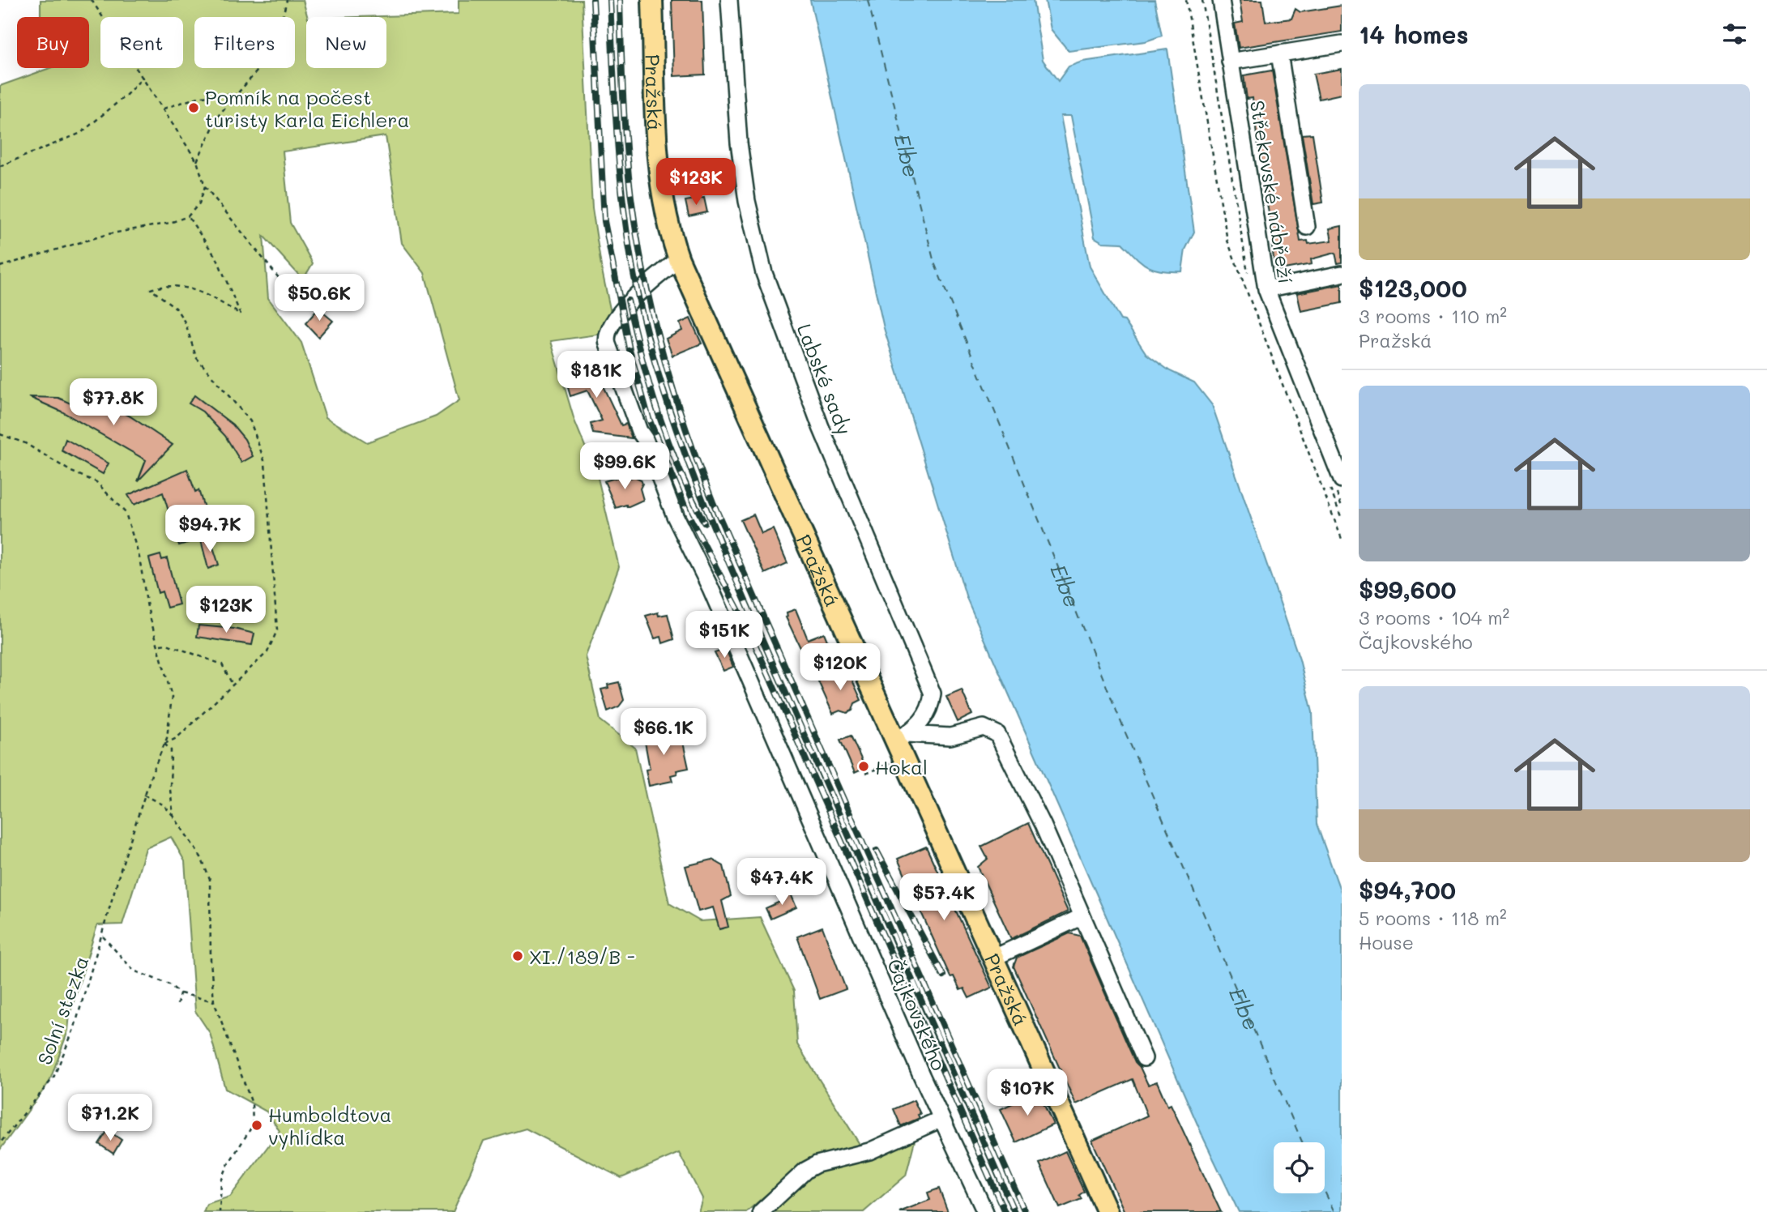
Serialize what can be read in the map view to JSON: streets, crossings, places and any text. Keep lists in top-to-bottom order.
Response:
{
  "streets": {
    "main road": ["Pražská"],
    "street": ["Střekovské nábřeží", "Labské sady", "Čajkovského"],
    "path": ["Solní stezka"]
  },
  "crossings": [
    ["Pražská", "Labské sady"],
    ["Pražská", "Čajkovského"]
  ],
  "water": ["Elbe"],
  "places": [
    "Pomník na počest turisty Karla Eichlera",
    "Hokal",
    "XI./189/B -",
    "Humboldtova vyhlídka"
  ],
  "page": {
    "heading": "14 homes",
    "chip": [
      "Buy",
      "Rent",
      "Filters",
      "New"
    ],
    "list": [
      {
        "name": "$123,000",
        "note": "3 rooms · 110 m² · Pražská"
      },
      {
        "name": "$99,600",
        "note": "3 rooms · 104 m² · Čajkovského"
      },
      {
        "name": "$94,700",
        "note": "5 rooms · 118 m² · House"
      }
    ],
    "price": [
      "$123K",
      "$50.6K",
      "$181K",
      "$77.8K",
      "$99.6K",
      "$94.7K",
      "$123K",
      "$151K",
      "$120K",
      "$66.1K",
      "$47.4K",
      "$57.4K",
      "$107K",
      "$71.2K"
    ]
  }
}
